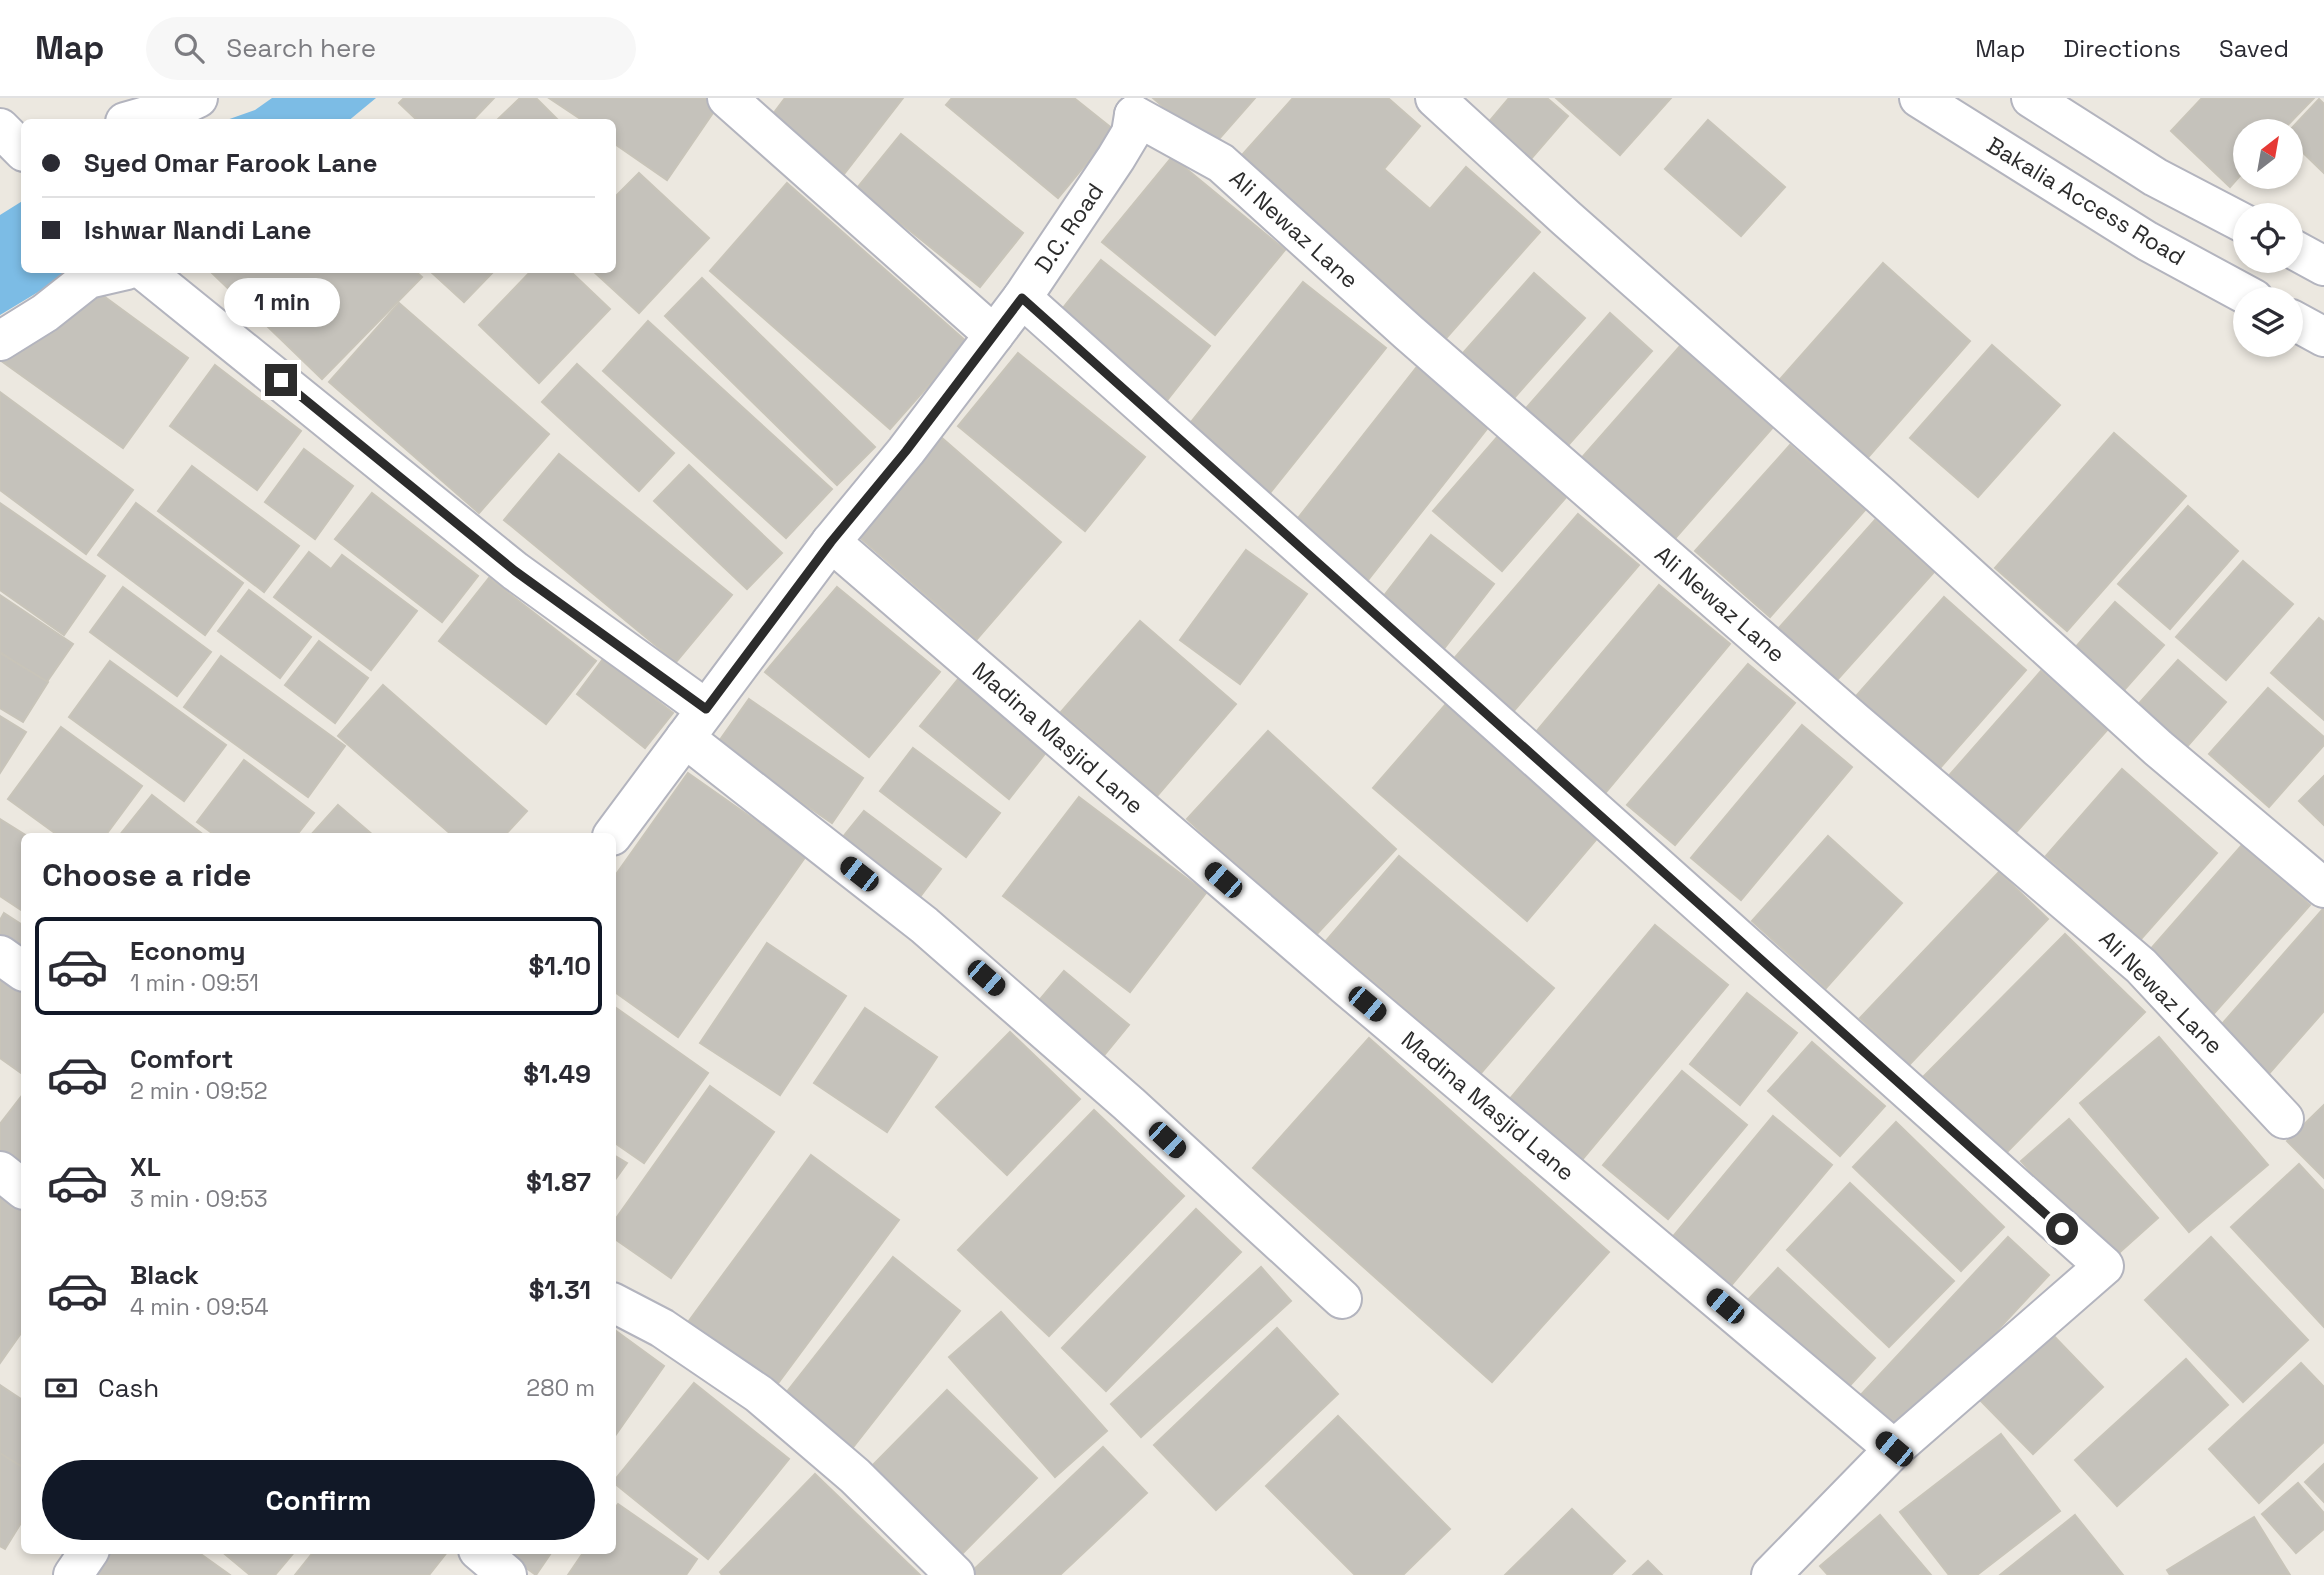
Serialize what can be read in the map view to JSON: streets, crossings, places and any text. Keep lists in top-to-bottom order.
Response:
{
  "streets": {
    "street": [
      "Bakalia Access Road",
      "D.C. Road",
      "Ali Newaz Lane",
      "Madina Masjid Lane"
    ]
  },
  "crossings": [
    ["D.C. Road", "Ali Newaz Lane"],
    ["D.C. Road", "Madina Masjid Lane"]
  ],
  "north": "top right",
  "page": {
    "header": "Map",
    "search": "Search here",
    "nav": ["Map", "Directions", "Saved"],
    "banner": ["Syed Omar Farook Lane", "Ishwar Nandi Lane"],
    "bubble": "1 min",
    "heading": "Choose a ride",
    "list": [
      {
        "name": "Economy",
        "note": "1 min · 09:51",
        "value": "$1.10"
      },
      {
        "name": "Comfort",
        "note": "2 min · 09:52",
        "value": "$1.49"
      },
      {
        "name": "XL",
        "note": "3 min · 09:53",
        "value": "$1.87"
      },
      {
        "name": "Black",
        "note": "4 min · 09:54",
        "value": "$1.31"
      }
    ],
    "pay": ["Cash", "280 m"],
    "buttons": "Confirm"
  }
}
